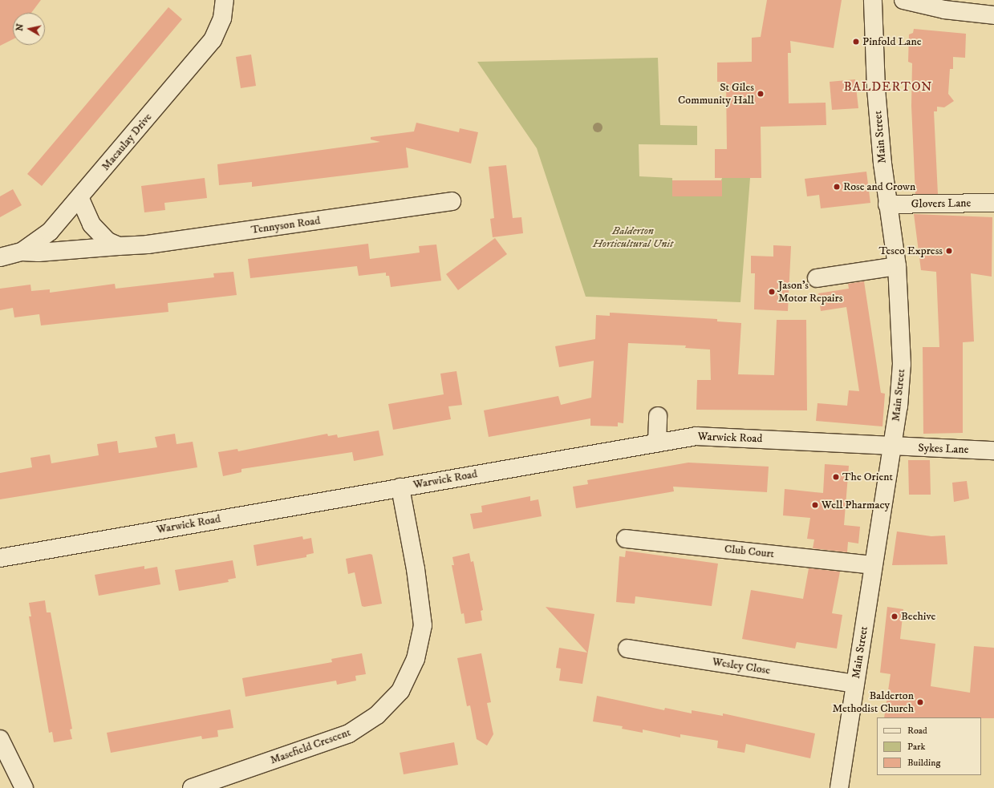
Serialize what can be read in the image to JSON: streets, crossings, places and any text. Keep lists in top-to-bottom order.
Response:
{
  "streets": {
    "street": [
      "Main Street",
      "Macaulay Drive",
      "Glovers Lane",
      "Tennyson Road",
      "Warwick Road",
      "Sykes Lane",
      "Club Court",
      "Wesley Close",
      "Masefield Crescent"
    ]
  },
  "crossings": [
    ["Main Street", "Glovers Lane"],
    ["Main Street", "Warwick Road"],
    ["Main Street", "Sykes Lane"],
    ["Main Street", "Club Court"],
    ["Main Street", "Wesley Close"],
    ["Macaulay Drive", "Tennyson Road"],
    ["Warwick Road", "Sykes Lane"],
    ["Warwick Road", "Masefield Crescent"]
  ],
  "districts": ["BALDERTON"],
  "parks": ["Balderton Horticultural Unit"],
  "places": [
    "Pinfold Lane",
    "St Giles Community Hall",
    "Rose and Crown",
    "Tesco Express",
    "Jason's Motor Repairs",
    "The Orient",
    "Well Pharmacy",
    "Beehive",
    "Balderton Methodist Church"
  ],
  "legend": ["Road", "Park", "Building"],
  "north": "left"
}
